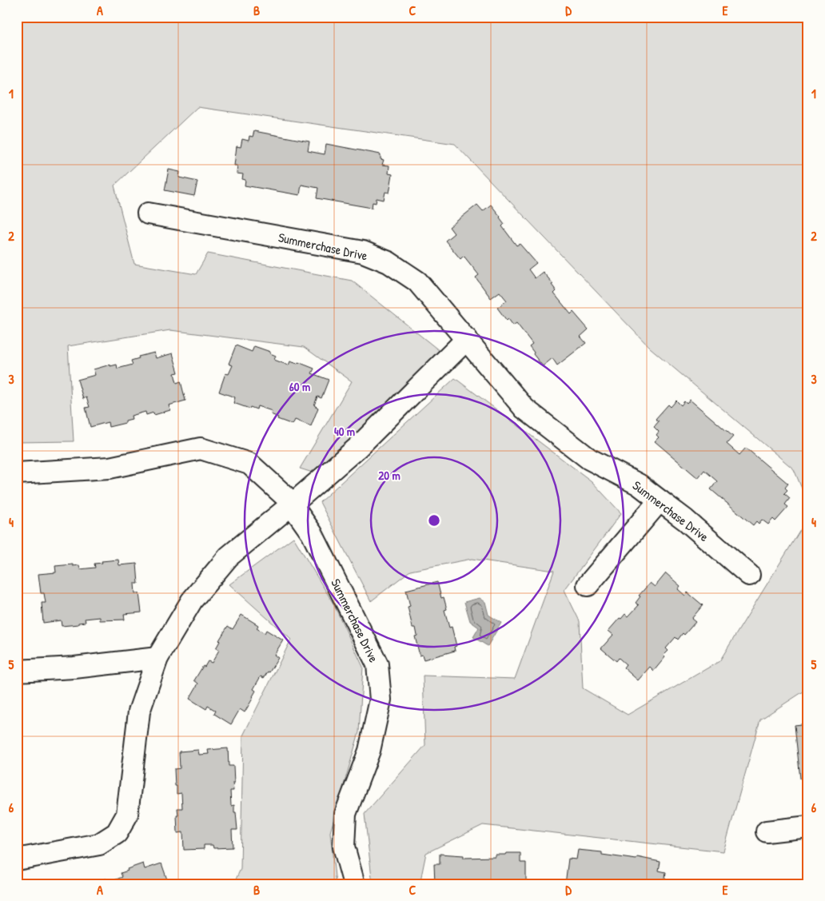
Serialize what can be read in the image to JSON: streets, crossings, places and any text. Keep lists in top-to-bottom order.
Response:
{
  "streets": {
    "street": ["Summerchase Drive"]
  },
  "grid": {
    "columns": [
      "A",
      "B",
      "C",
      "D",
      "E"
    ],
    "rows": [
      "1",
      "2",
      "3",
      "4",
      "5",
      "6"
    ]
  },
  "rings": ["60 m", "40 m", "20 m"]
}
